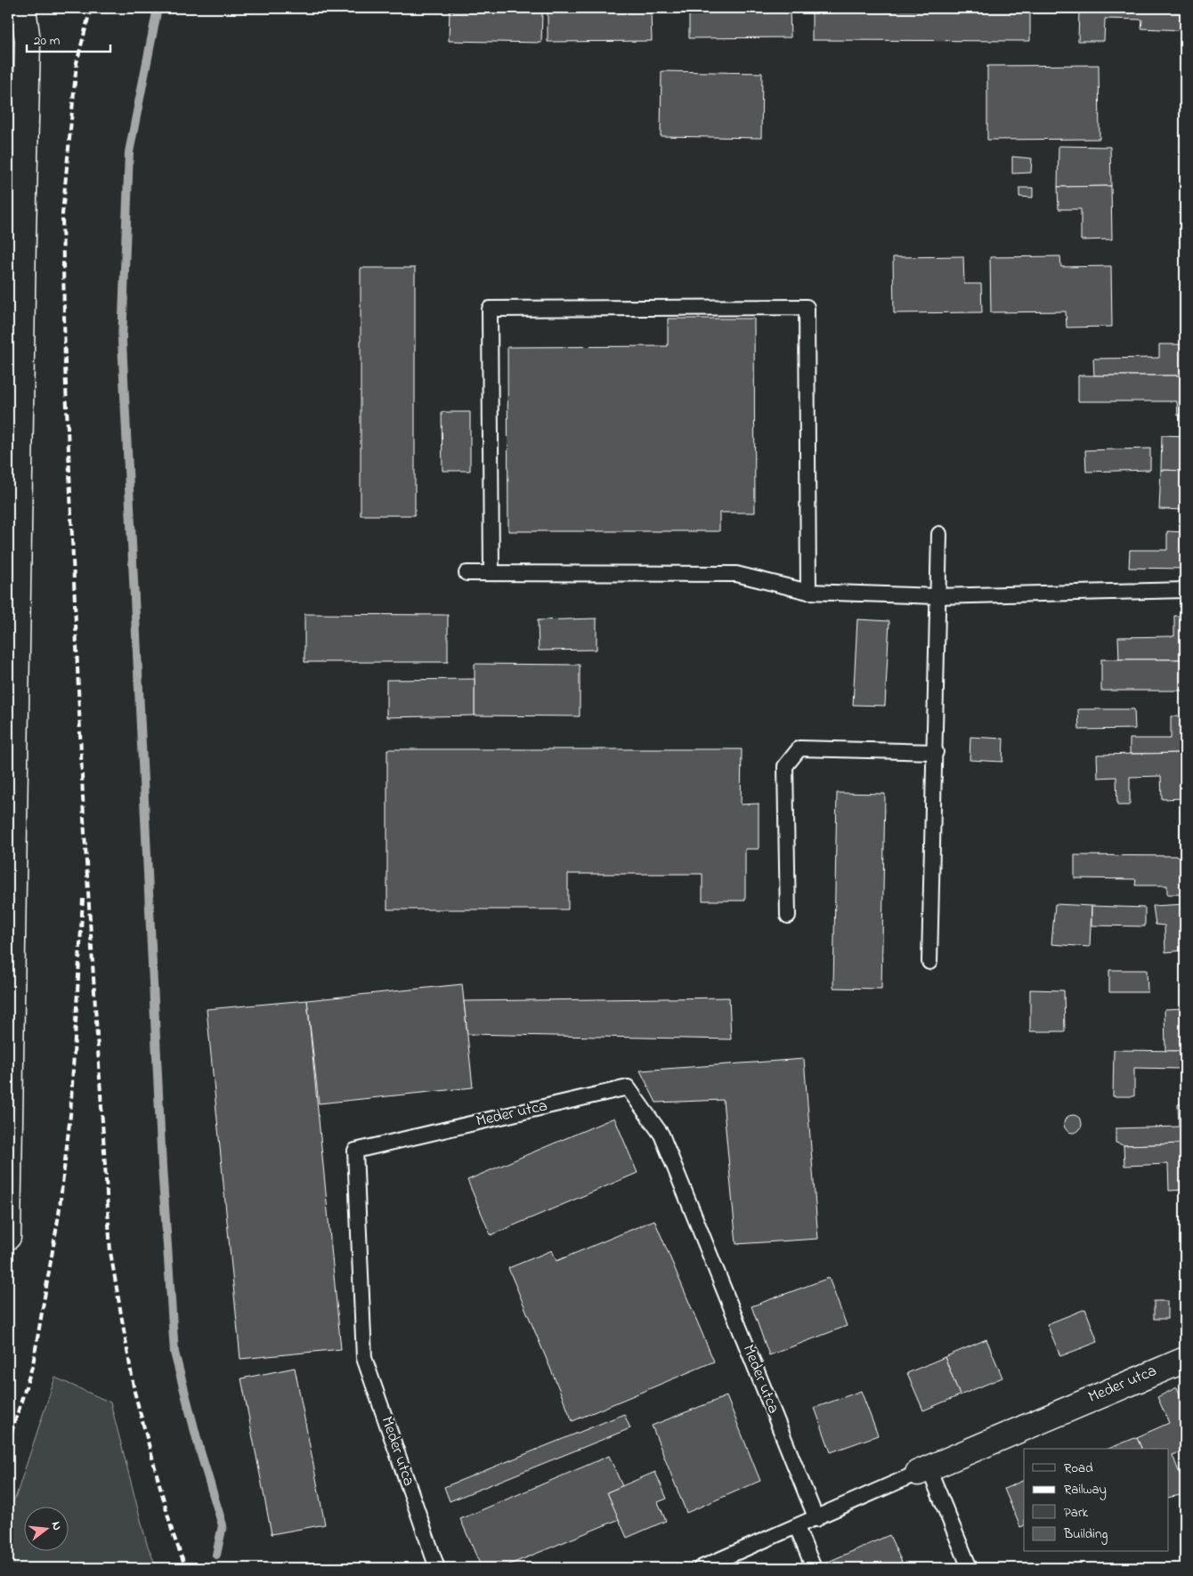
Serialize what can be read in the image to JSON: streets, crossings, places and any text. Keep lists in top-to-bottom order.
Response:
{
  "streets": {
    "street": ["Meder utca"]
  },
  "legend": [
    "Road",
    "Railway",
    "Park",
    "Building"
  ],
  "scale_bar": "20 m",
  "north": "right"
}
